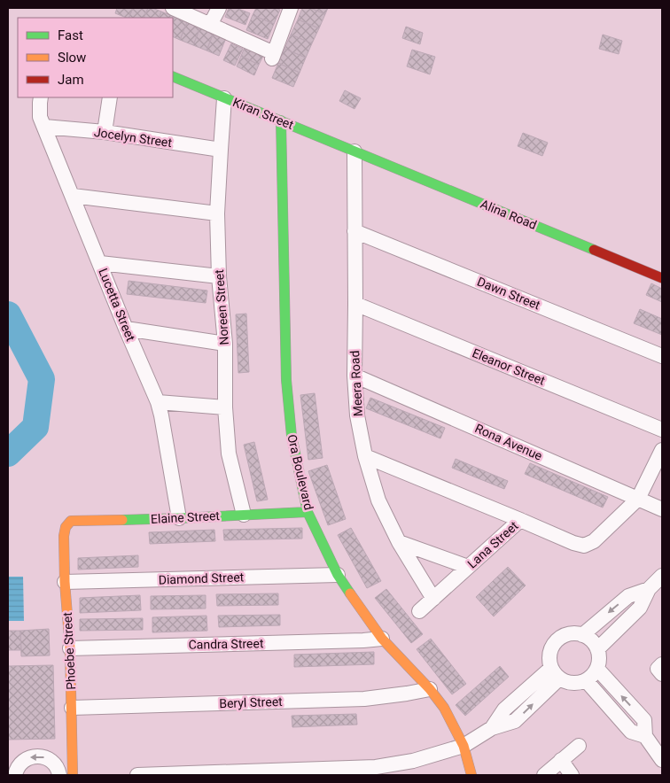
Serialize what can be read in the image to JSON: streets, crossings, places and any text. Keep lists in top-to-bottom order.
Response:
{
  "streets": {
    "street": [
      "Kiran Street",
      "Jocelyn Street",
      "Alina Road",
      "Dawn Street",
      "Lucetta Street",
      "Noreen Street",
      "Eleanor Street",
      "Meera Road",
      "Rona Avenue",
      "Ora Boulevard",
      "Elaine Street",
      "Lana Street",
      "Diamond Street",
      "Candra Street",
      "Phoebe Street",
      "Beryl Street"
    ]
  },
  "crossings": [
    ["Kiran Street", "Alina Road"],
    ["Kiran Street", "Noreen Street"],
    ["Kiran Street", "Meera Road"],
    ["Kiran Street", "Ora Boulevard"],
    ["Jocelyn Street", "Lucetta Street"],
    ["Jocelyn Street", "Noreen Street"],
    ["Alina Road", "Meera Road"],
    ["Dawn Street", "Meera Road"],
    ["Lucetta Street", "Elaine Street"],
    ["Noreen Street", "Elaine Street"],
    ["Eleanor Street", "Meera Road"],
    ["Meera Road", "Rona Avenue"],
    ["Meera Road", "Lana Street"],
    ["Rona Avenue", "Lana Street"],
    ["Ora Boulevard", "Elaine Street"],
    ["Ora Boulevard", "Diamond Street"],
    ["Ora Boulevard", "Candra Street"],
    ["Ora Boulevard", "Beryl Street"],
    ["Elaine Street", "Phoebe Street"],
    ["Diamond Street", "Phoebe Street"],
    ["Candra Street", "Phoebe Street"],
    ["Phoebe Street", "Beryl Street"]
  ],
  "legend": ["Fast", "Slow", "Jam"]
}
